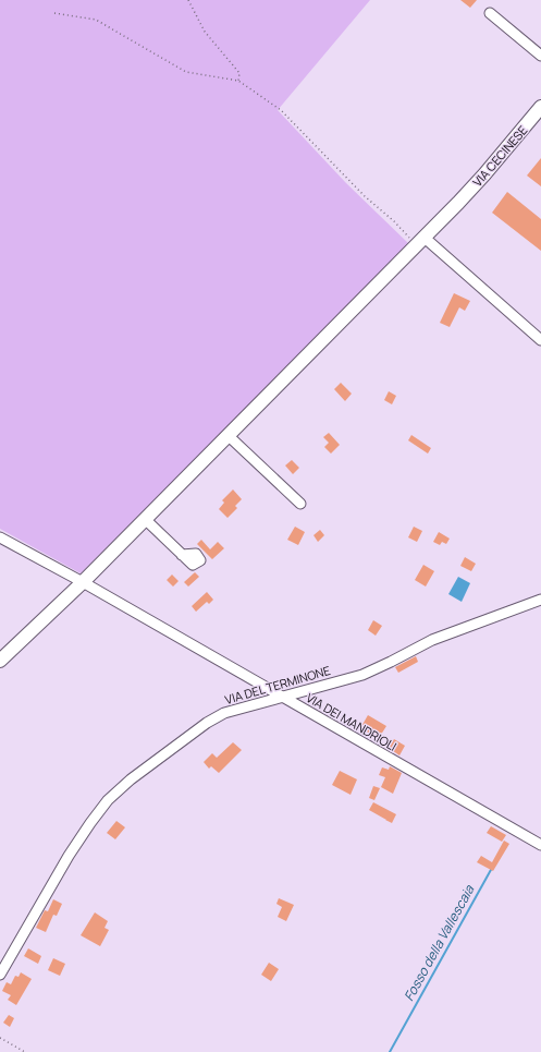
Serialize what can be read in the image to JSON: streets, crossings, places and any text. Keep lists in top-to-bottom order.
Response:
{
  "streets": {
    "main road": ["VIA CECINESE"],
    "street": ["VIA DEL TERMINONE", "VIA DEI MANDRIOLI"]
  },
  "crossings": [
    ["VIA CECINESE", "VIA DEI MANDRIOLI"],
    ["VIA DEL TERMINONE", "VIA DEI MANDRIOLI"]
  ],
  "water": ["Fosso della Vallescaia"]
}
